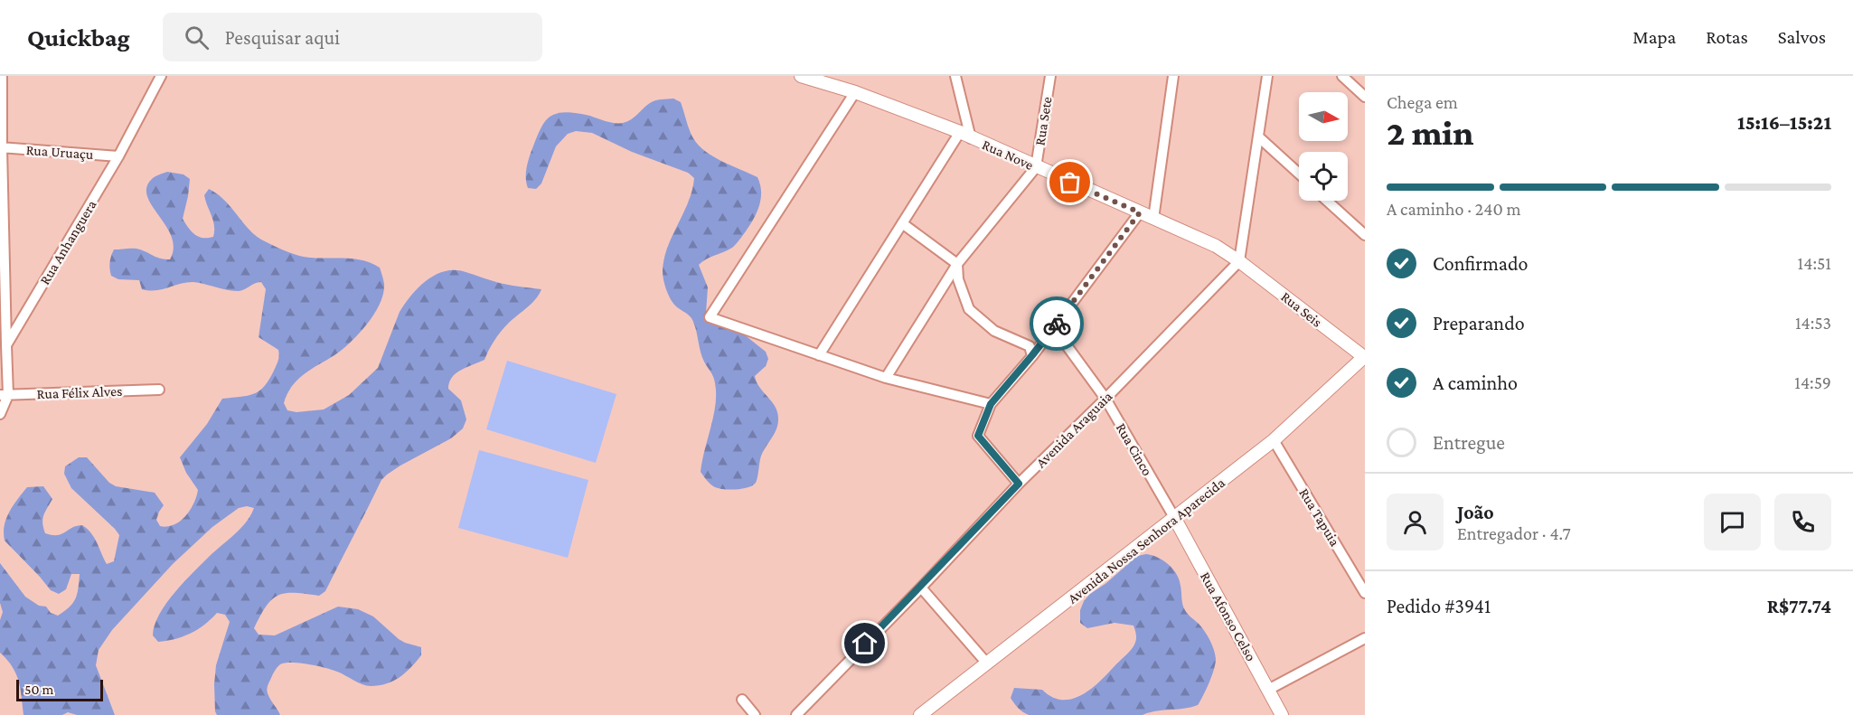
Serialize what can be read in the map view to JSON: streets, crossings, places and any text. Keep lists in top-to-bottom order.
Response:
{
  "streets": {
    "street": [
      "Rua Sete",
      "Rua Uruaçu",
      "Rua Nove",
      "Rua Anhanguera",
      "Rua Seis",
      "Rua Félix Alves",
      "Avenida Araguaia",
      "Rua Cinco",
      "Rua Tapuia",
      "Avenida Nossa Senhora Aparecida",
      "Rua Afonso Celso"
    ]
  },
  "crossings": [
    ["Rua Sete", "Rua Nove"],
    ["Rua Uruaçu", "Rua Anhanguera"],
    ["Rua Nove", "Rua Seis"],
    ["Rua Nove", "Avenida Araguaia"],
    ["Rua Seis", "Avenida Araguaia"],
    ["Rua Seis", "Avenida Nossa Senhora Aparecida"],
    ["Avenida Araguaia", "Rua Cinco"],
    ["Rua Cinco", "Avenida Nossa Senhora Aparecida"],
    ["Rua Cinco", "Rua Afonso Celso"],
    ["Rua Tapuia", "Avenida Nossa Senhora Aparecida"],
    ["Avenida Nossa Senhora Aparecida", "Rua Afonso Celso"]
  ],
  "scale_bar": "50 m",
  "north": "right",
  "page": {
    "header": "Quickbag",
    "search": "Pesquisar aqui",
    "nav": ["Mapa", "Rotas", "Salvos"],
    "heading": ["2 min", "Chega em", "15:16–15:21"],
    "panel": [
      "João",
      "Entregador · 4.7",
      "Pedido #3941",
      "R$77.74"
    ],
    "bar": "A caminho · 240 m",
    "list": [
      ["Confirmado", "14:51"],
      ["Preparando", "14:53"],
      ["A caminho", "14:59"],
      "Entregue"
    ],
    "scale": "50 m"
  }
}
